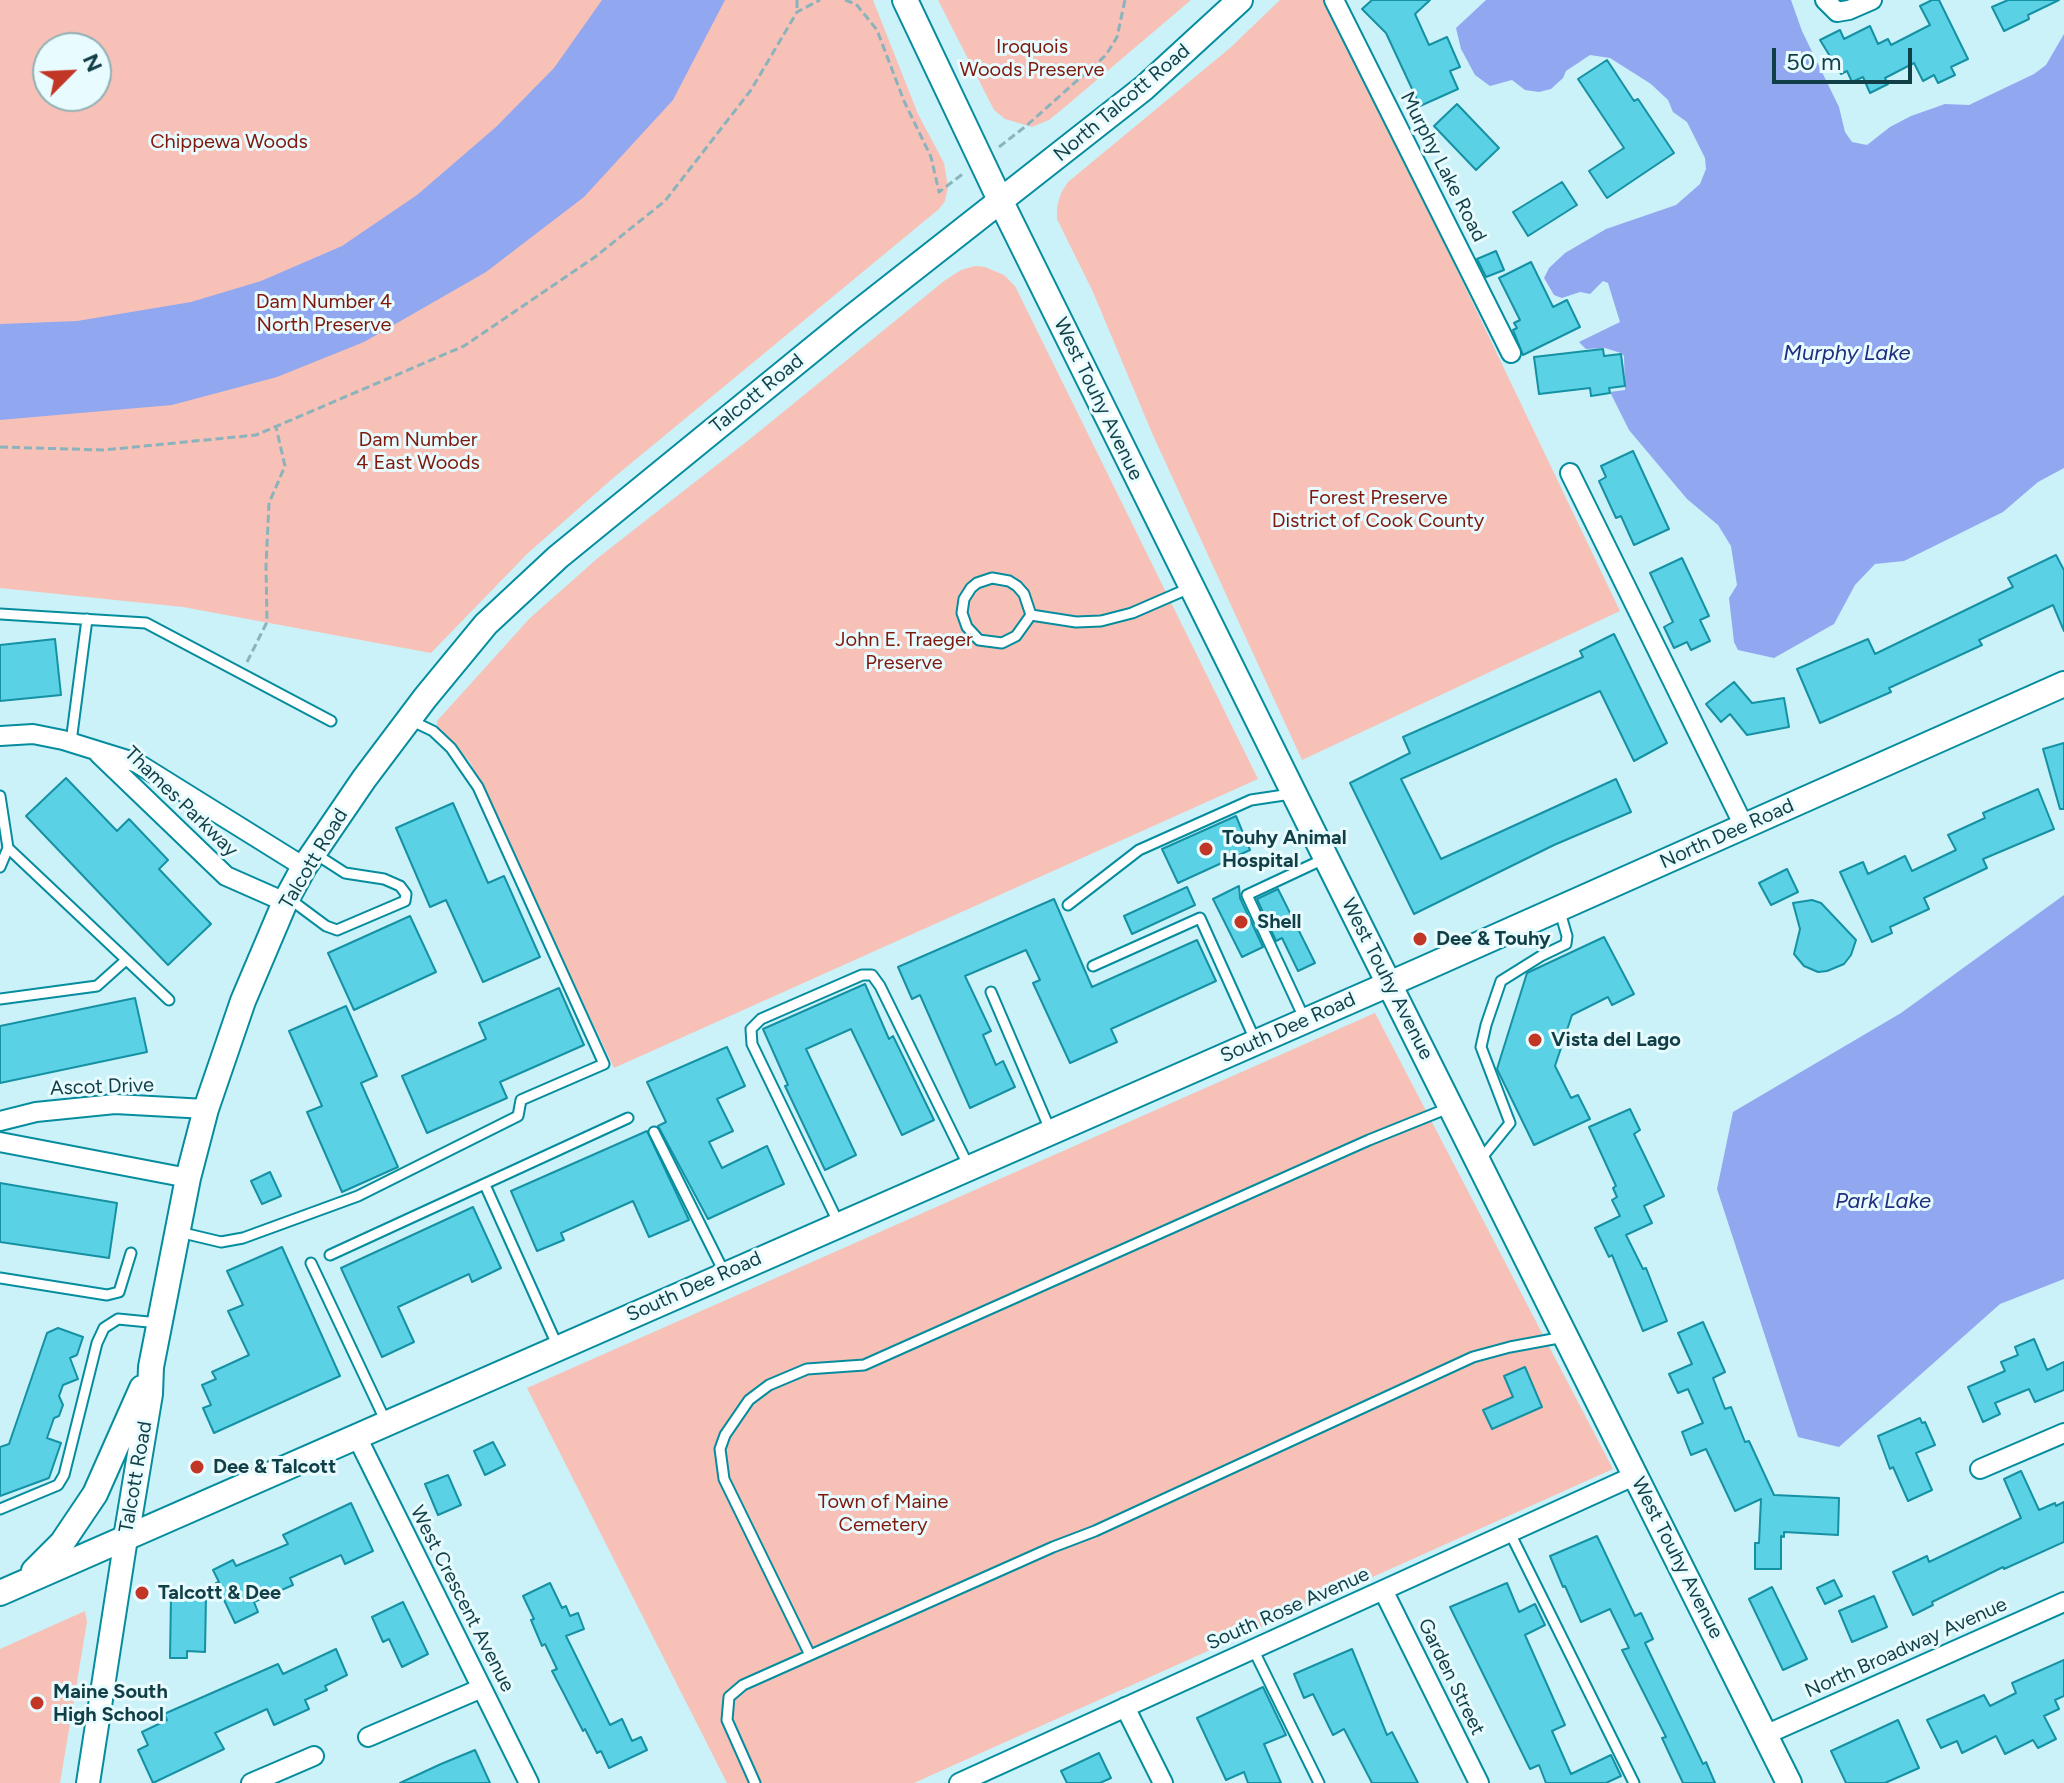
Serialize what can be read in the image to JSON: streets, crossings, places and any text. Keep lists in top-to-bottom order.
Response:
{
  "streets": {
    "main road": [
      "North Talcott Road",
      "Talcott Road",
      "West Touhy Avenue",
      "North Dee Road",
      "South Dee Road"
    ],
    "street": [
      "Murphy Lake Road",
      "Thames Parkway",
      "Ascot Drive",
      "West Crescent Avenue",
      "South Rose Avenue",
      "North Broadway Avenue",
      "Garden Street"
    ]
  },
  "crossings": [
    ["North Talcott Road", "Talcott Road"],
    ["North Talcott Road", "West Touhy Avenue"],
    ["Talcott Road", "West Touhy Avenue"],
    ["Talcott Road", "Thames Parkway"],
    ["Talcott Road", "South Dee Road"],
    ["Talcott Road", "Ascot Drive"],
    ["West Touhy Avenue", "North Dee Road"],
    ["West Touhy Avenue", "South Dee Road"],
    ["West Touhy Avenue", "South Rose Avenue"],
    ["West Touhy Avenue", "North Broadway Avenue"],
    ["North Dee Road", "South Dee Road"],
    ["South Dee Road", "West Crescent Avenue"],
    ["South Rose Avenue", "Garden Street"]
  ],
  "water": ["Murphy Lake", "Park Lake"],
  "parks": [
    "Iroquois Woods Preserve",
    "Chippewa Woods",
    "Dam Number 4 North Preserve",
    "Dam Number 4 East Woods",
    "Forest Preserve District of Cook County",
    "John E. Traeger Preserve",
    "Town of Maine Cemetery"
  ],
  "places": [
    "Touhy Animal Hospital",
    "Shell",
    "Dee & Touhy",
    "Vista del Lago",
    "Dee & Talcott",
    "Talcott & Dee",
    "Maine South High School"
  ],
  "scale_bar": "50 m",
  "north": "top right"
}
